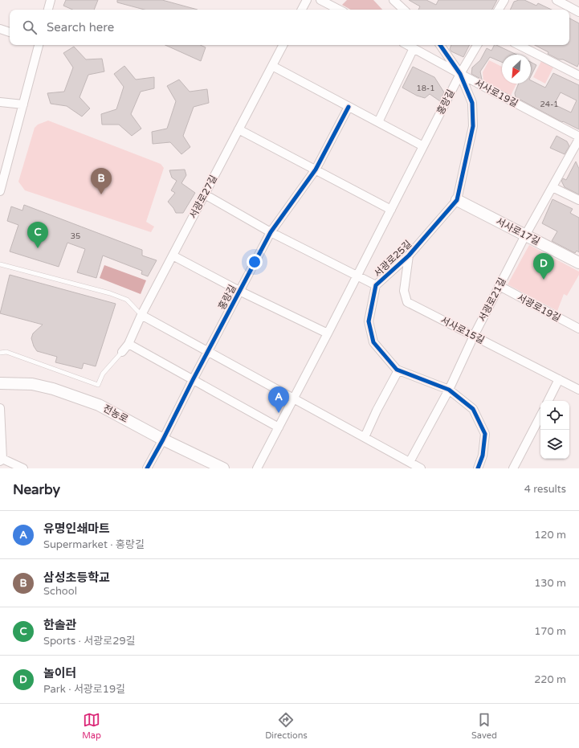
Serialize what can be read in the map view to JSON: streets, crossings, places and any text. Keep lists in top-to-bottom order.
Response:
{
  "streets": {
    "street": [
      "서사로19길",
      "홍랑길",
      "서광로27길",
      "서사로17길",
      "서광로25길",
      "서광로21길",
      "서광로19길",
      "서사로15길",
      "전농로"
    ]
  },
  "crossings": [
    ["서사로19길", "홍랑길"],
    ["서사로19길", "서광로25길"],
    ["홍랑길", "서광로27길"],
    ["홍랑길", "서광로25길"],
    ["홍랑길", "전농로"],
    ["서사로17길", "서광로25길"],
    ["서사로17길", "서광로21길"],
    ["서광로25길", "서광로21길"],
    ["서광로25길", "서사로15길"],
    ["서광로21길", "서광로19길"],
    ["서광로21길", "서사로15길"]
  ],
  "house_numbers": ["18-1", "24-1", "35"],
  "north": "bottom left",
  "page": {
    "search": "Search here",
    "pins": [
      "B",
      "C",
      "D",
      "A"
    ],
    "heading": ["Nearby", "4 results"],
    "list": [
      {
        "mark": "A",
        "name": "유명인쇄마트",
        "note": "Supermarket · 홍랑길",
        "value": "120 m"
      },
      {
        "mark": "B",
        "name": "삼성초등학교",
        "note": "School",
        "value": "130 m"
      },
      {
        "mark": "C",
        "name": "한솔관",
        "note": "Sports · 서광로29길",
        "value": "170 m"
      },
      {
        "mark": "D",
        "name": "놀이터",
        "note": "Park · 서광로19길",
        "value": "220 m"
      }
    ],
    "nav": ["Map", "Directions", "Saved"]
  }
}
